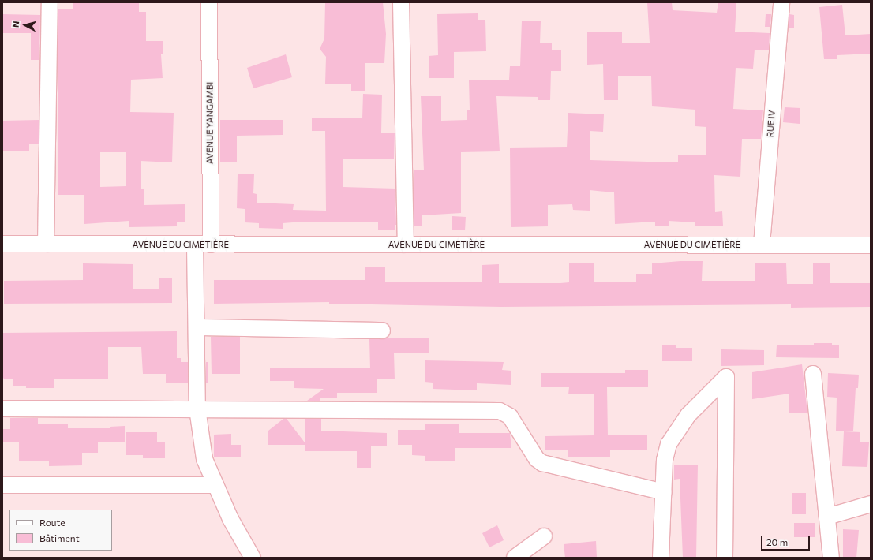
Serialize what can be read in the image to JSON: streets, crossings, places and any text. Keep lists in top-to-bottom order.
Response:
{
  "streets": {
    "street": ["AVENUE YANGAMBI", "RUE IV", "AVENUE DU CIMETIÈRE"]
  },
  "crossings": [
    ["AVENUE YANGAMBI", "AVENUE DU CIMETIÈRE"],
    ["RUE IV", "AVENUE DU CIMETIÈRE"]
  ],
  "legend": ["Route", "Bâtiment"],
  "scale_bar": "20 m",
  "north": "left"
}
